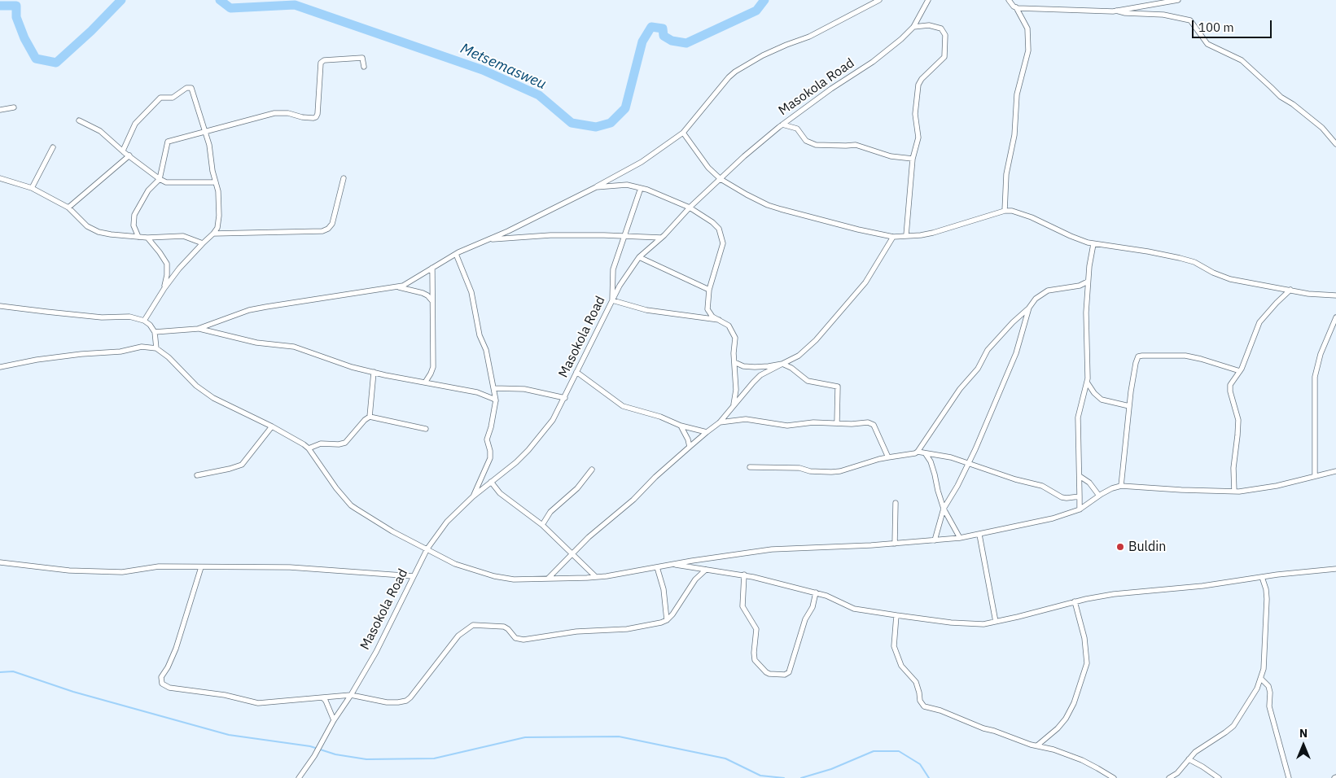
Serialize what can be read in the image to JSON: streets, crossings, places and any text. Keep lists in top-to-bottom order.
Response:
{
  "streets": {
    "street": ["Masokola Road"]
  },
  "water": ["Metsemasweu"],
  "places": ["Buldin"],
  "scale_bar": "100 m",
  "north": "top"
}
